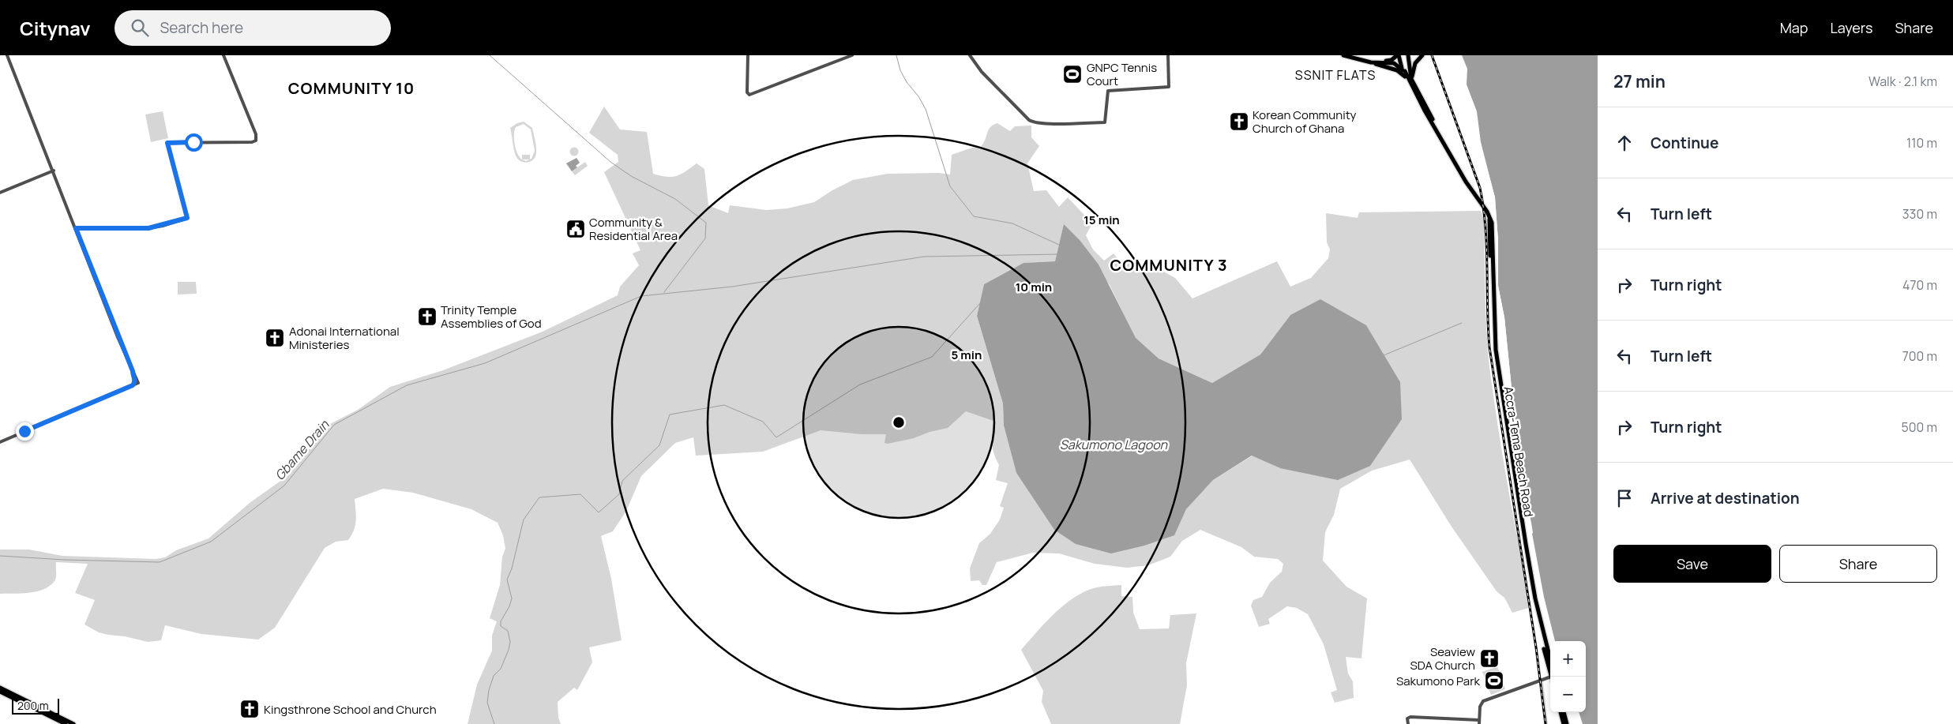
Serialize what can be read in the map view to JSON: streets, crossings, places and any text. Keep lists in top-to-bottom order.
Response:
{
  "streets": {
    "main road": ["Accra-Tema Beach Road"]
  },
  "districts": ["SSNIT FLATS", "COMMUNITY 10", "COMMUNITY 3"],
  "water": ["Sakumono Lagoon", "Gbame Drain"],
  "places": {
    "sports": ["GNPC Tennis Court", "Sakumono Park"],
    "church": [
      "Korean Community Church of Ghana",
      "Trinity Temple Assemblies of God",
      "Adonai International Ministeries",
      "Seaview SDA Church",
      "Kingsthrone School and Church"
    ],
    "public building": ["Community & Residential Area"]
  },
  "scale_bar": "200 m",
  "page": {
    "header": "Citynav",
    "search": "Search here",
    "nav": ["Map", "Layers", "Share"],
    "heading": ["27 min", "Walk · 2.1 km"],
    "list": [
      ["Continue", "110 m"],
      ["Turn left", "330 m"],
      ["Turn right", "470 m"],
      ["Turn left", "700 m"],
      ["Turn right", "500 m"],
      "Arrive at destination"
    ],
    "buttons": ["Save", "Share"],
    "map_buttons": ["+", "−"],
    "scale": "200 m"
  },
  "rings": ["15 min", "10 min", "5 min"]
}
